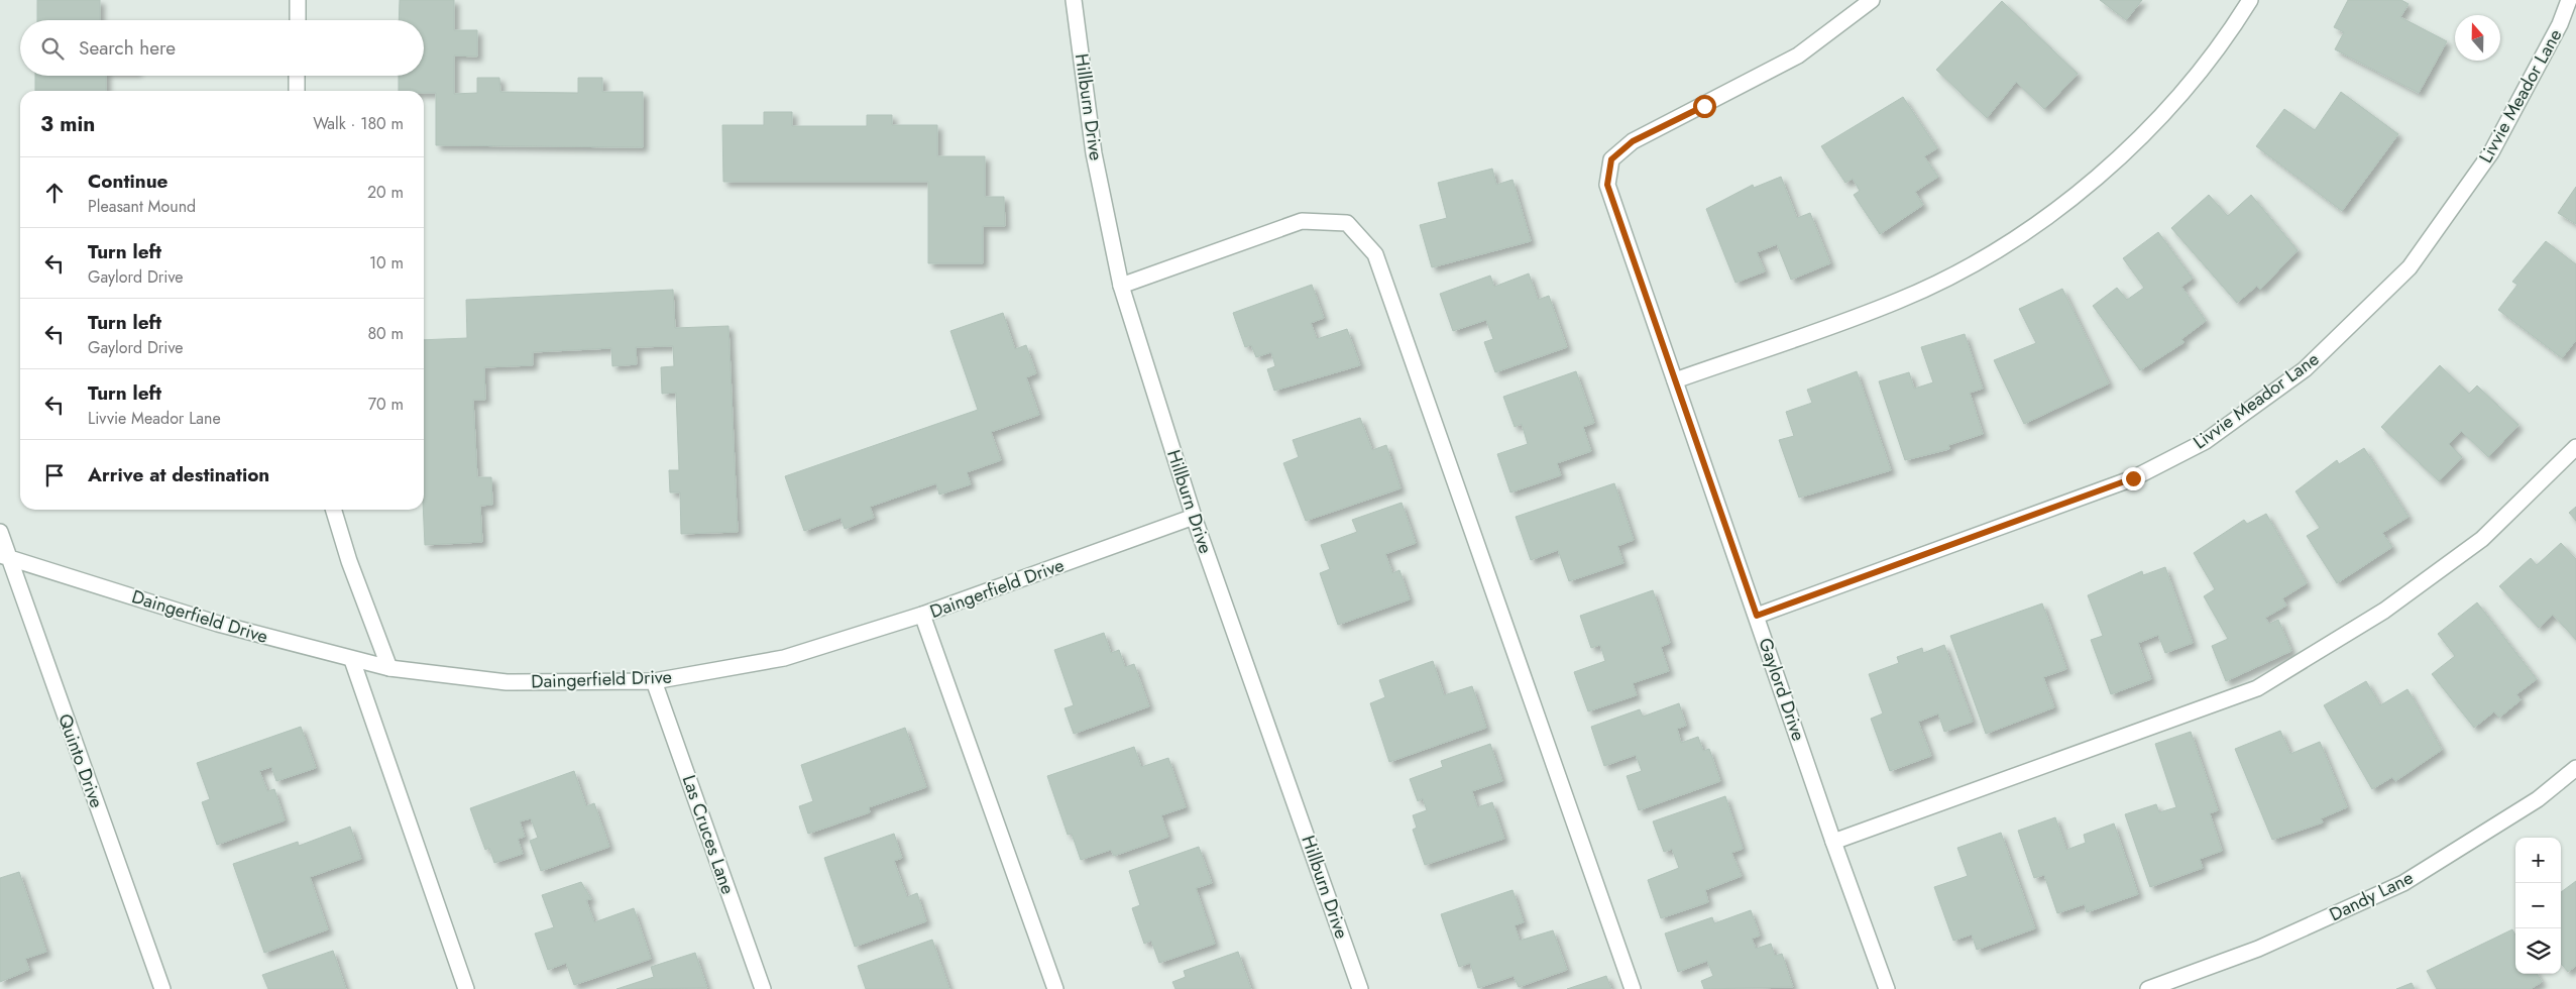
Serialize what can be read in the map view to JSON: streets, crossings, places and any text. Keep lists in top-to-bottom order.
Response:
{
  "streets": {
    "street": [
      "Livvie Meador Lane",
      "Hillburn Drive",
      "Daingerfield Drive",
      "Gaylord Drive",
      "Quinto Drive",
      "Las Cruces Lane",
      "Dandy Lane"
    ]
  },
  "crossings": [
    ["Livvie Meador Lane", "Gaylord Drive"],
    ["Hillburn Drive", "Daingerfield Drive"],
    ["Daingerfield Drive", "Quinto Drive"],
    ["Daingerfield Drive", "Las Cruces Lane"]
  ],
  "north": "top",
  "page": {
    "search": "Search here",
    "heading": ["3 min", "Walk · 180 m"],
    "list": [
      ["Continue", "Pleasant Mound", "20 m"],
      ["Turn left", "Gaylord Drive", "10 m"],
      ["Turn left", "Gaylord Drive", "80 m"],
      ["Turn left", "Livvie Meador Lane", "70 m"],
      "Arrive at destination"
    ],
    "map_buttons": ["+", "−"]
  }
}
